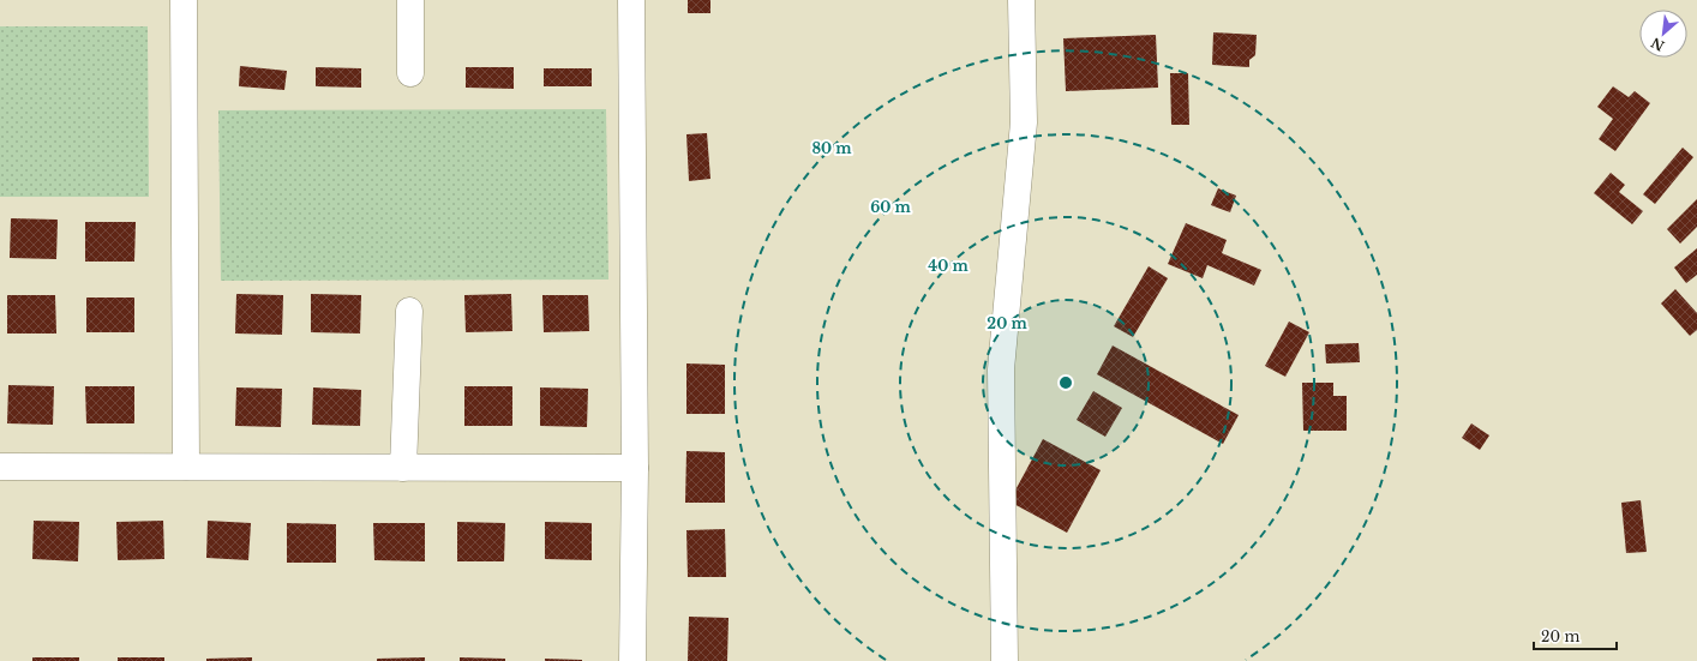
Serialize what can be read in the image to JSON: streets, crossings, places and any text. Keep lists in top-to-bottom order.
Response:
{
  "scale_bar": "20 m",
  "north": "bottom left",
  "rings": [
    "80 m",
    "60 m",
    "40 m",
    "20 m"
  ]
}
